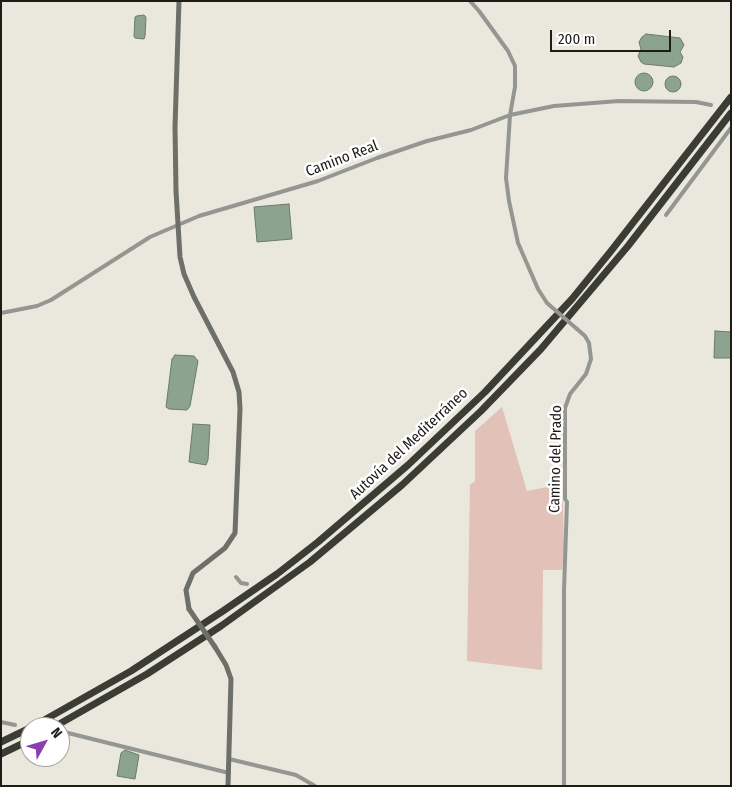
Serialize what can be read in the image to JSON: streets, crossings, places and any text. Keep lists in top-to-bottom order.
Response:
{
  "streets": {
    "highway": ["Autovía del Mediterráneo"],
    "street": ["Camino Real", "Camino del Prado"]
  },
  "crossings": [
    ["Camino Real", "Camino del Prado"]
  ],
  "scale_bar": "200 m",
  "north": "top right"
}
